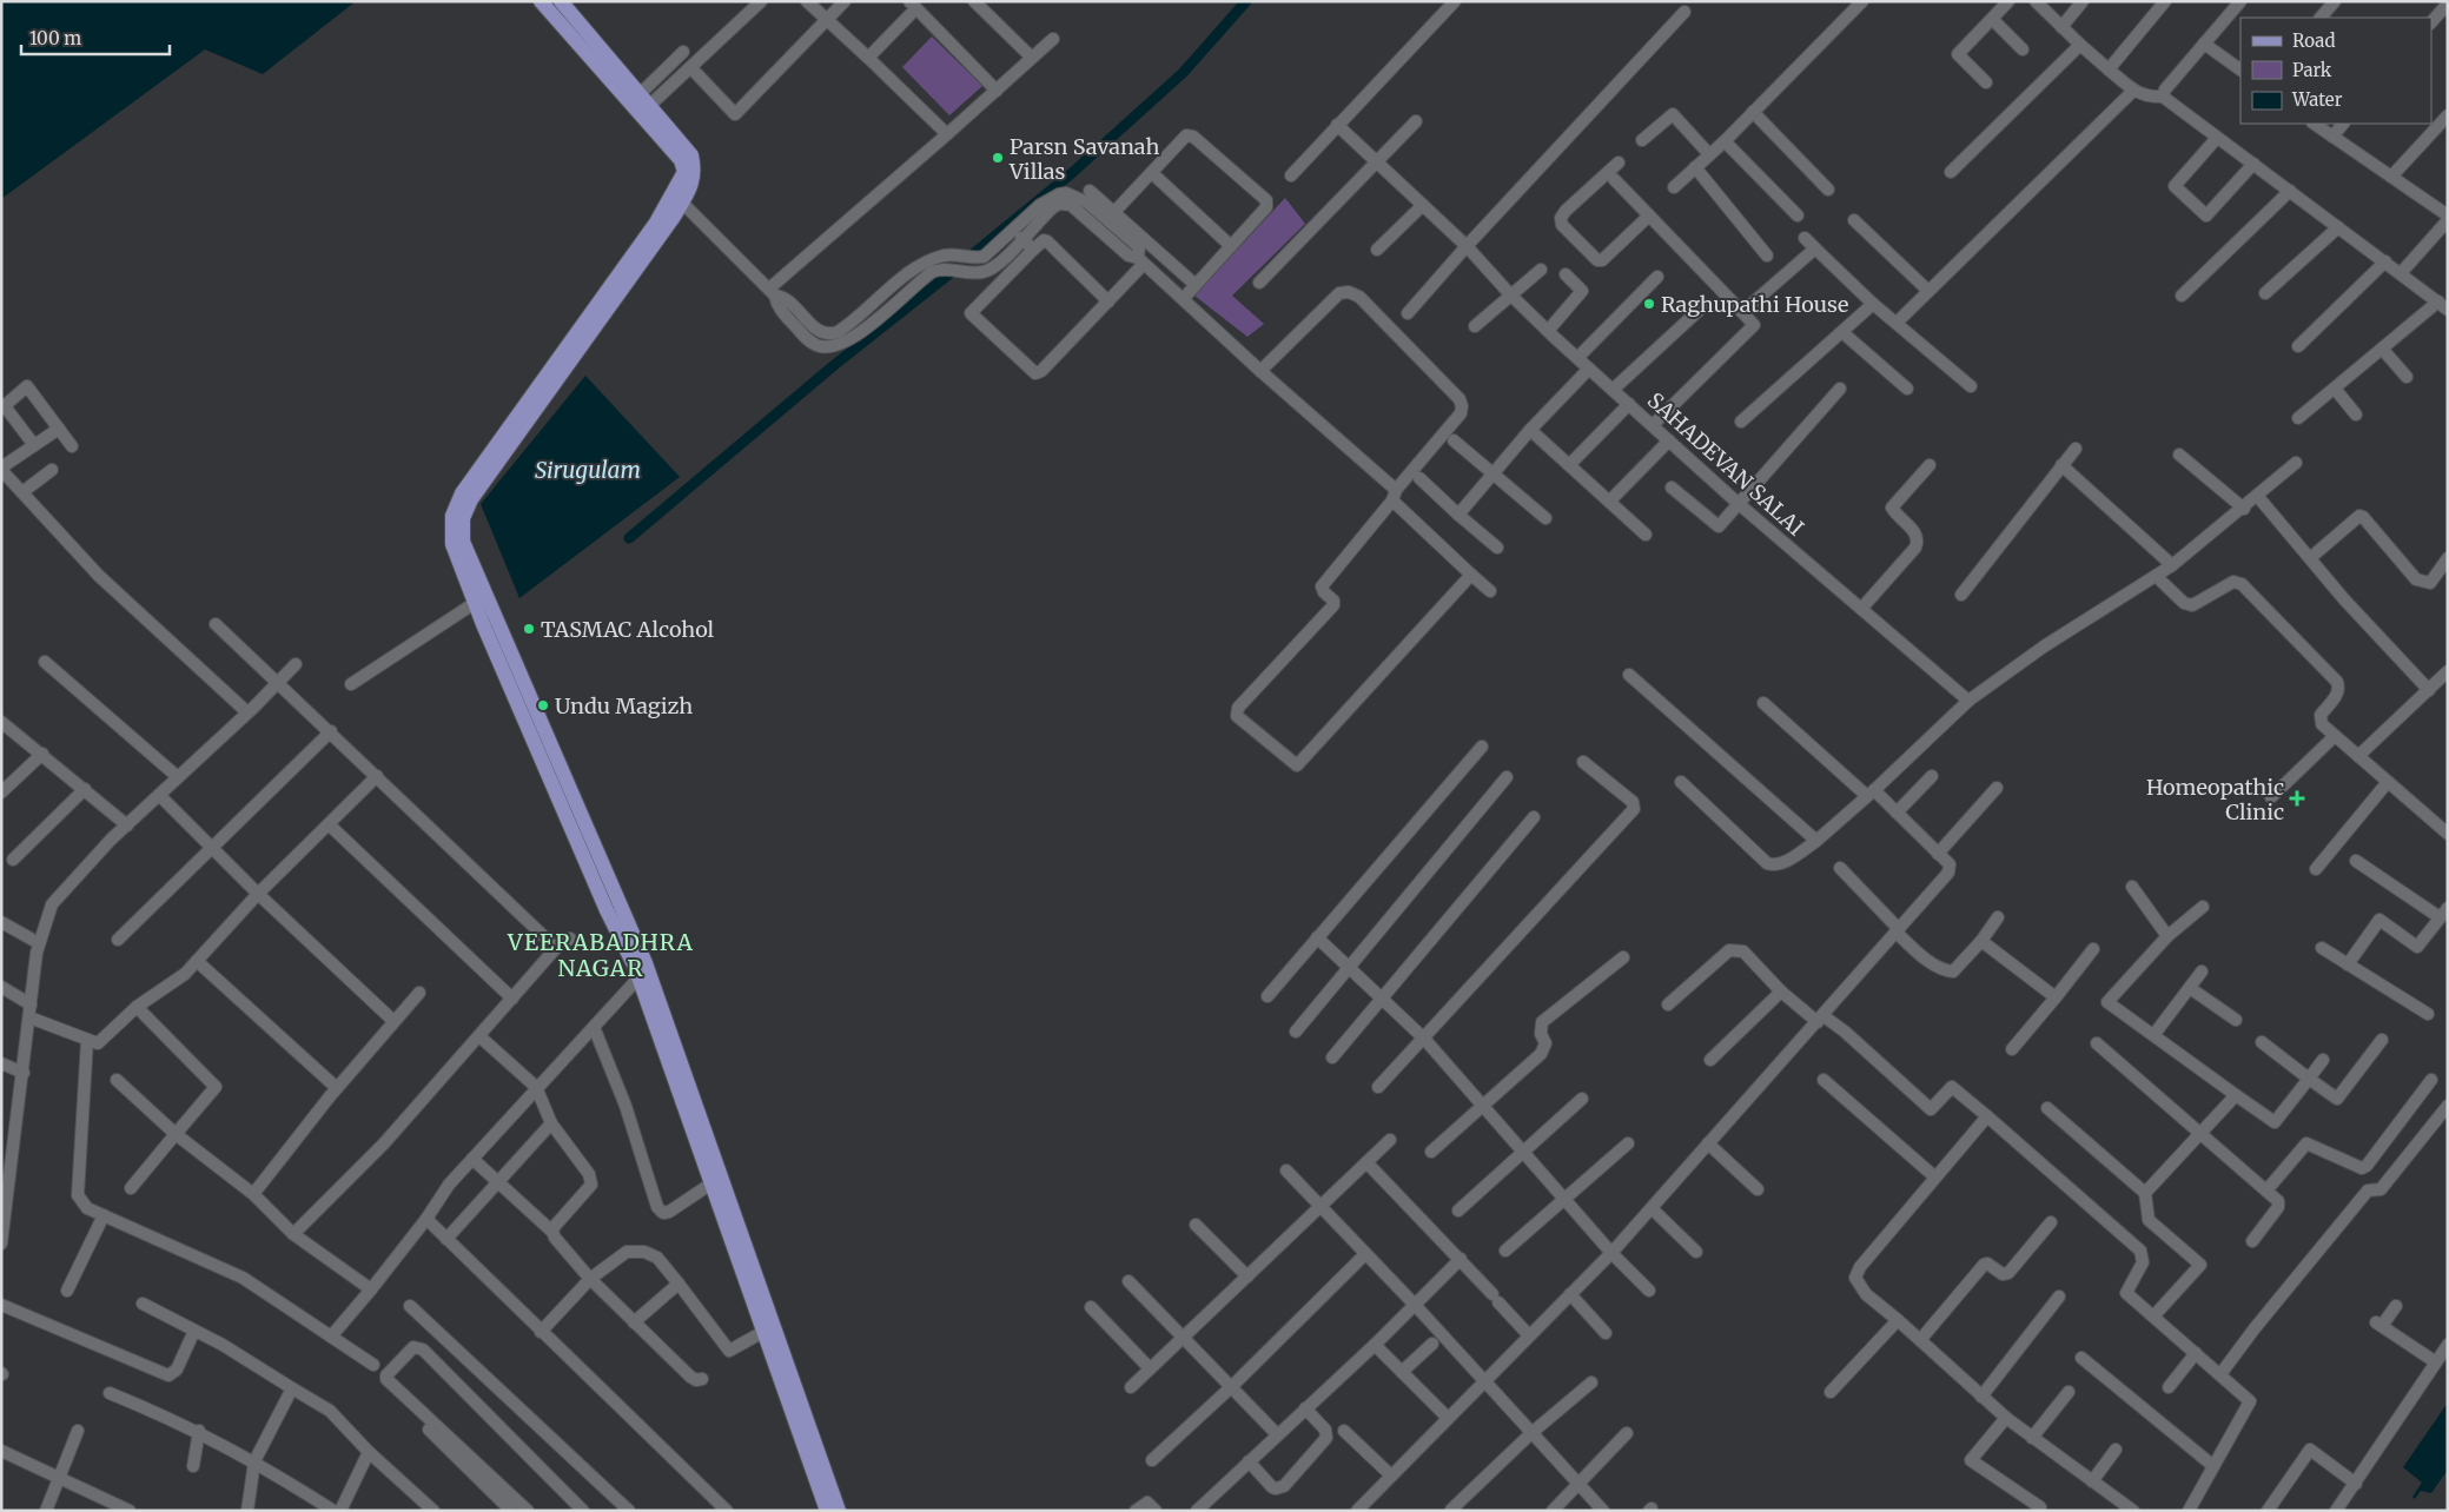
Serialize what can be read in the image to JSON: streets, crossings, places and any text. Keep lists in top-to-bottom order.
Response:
{
  "streets": {
    "street": ["SAHADEVAN SALAI"]
  },
  "districts": ["VEERABADHRA NAGAR"],
  "water": ["Sirugulam"],
  "places": {
    "other": [
      "Parsn Savanah Villas",
      "Raghupathi House",
      "TASMAC Alcohol",
      "Undu Magizh"
    ],
    "health": ["Homeopathic Clinic"]
  },
  "legend": ["Road", "Park", "Water"],
  "scale_bar": "100 m"
}
